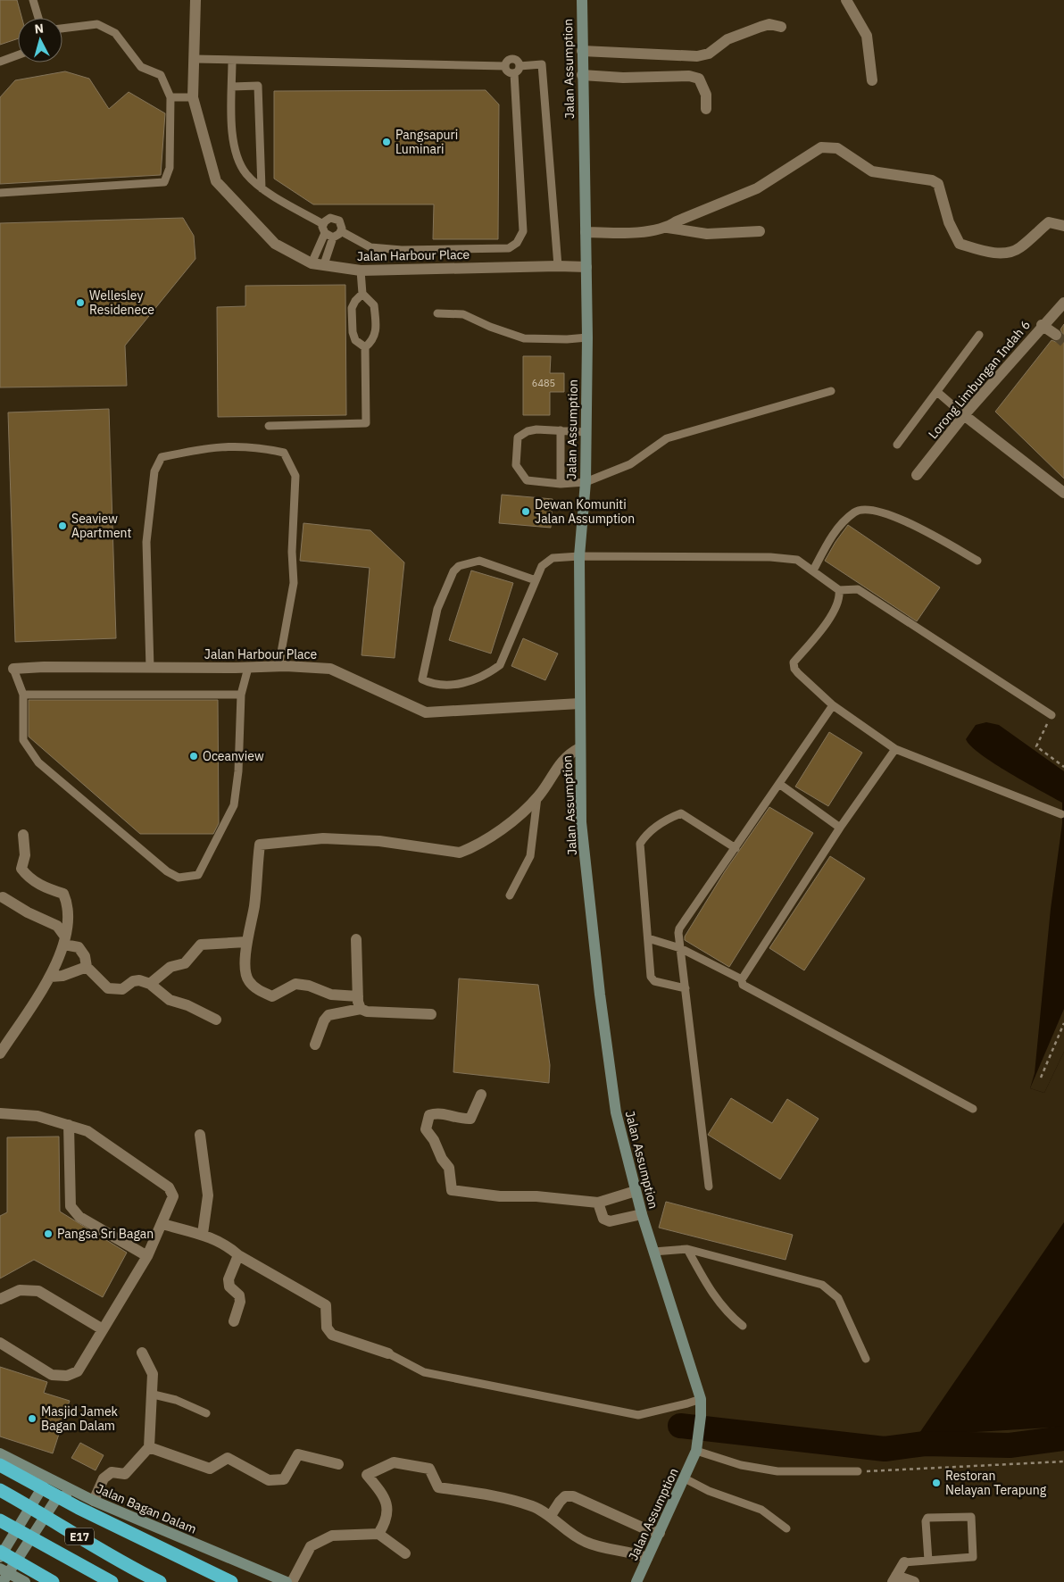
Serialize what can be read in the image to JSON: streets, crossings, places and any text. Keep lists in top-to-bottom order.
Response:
{
  "streets": {
    "highway": ["E17"],
    "street": [
      "Jalan Assumption",
      "Jalan Harbour Place",
      "Lorong Limbungan Indah 6",
      "Jalan Bagan Dalam"
    ]
  },
  "crossings": [
    ["Jalan Assumption", "Jalan Harbour Place"]
  ],
  "places": [
    "Pangsapuri Luminari",
    "Wellesley Residenece",
    "Dewan Komuniti Jalan Assumption",
    "Seaview Apartment",
    "Oceanview",
    "Pangsa Sri Bagan",
    "Masjid Jamek Bagan Dalam",
    "Restoran Nelayan Terapung"
  ],
  "house_numbers": ["6485"],
  "north": "top"
}
